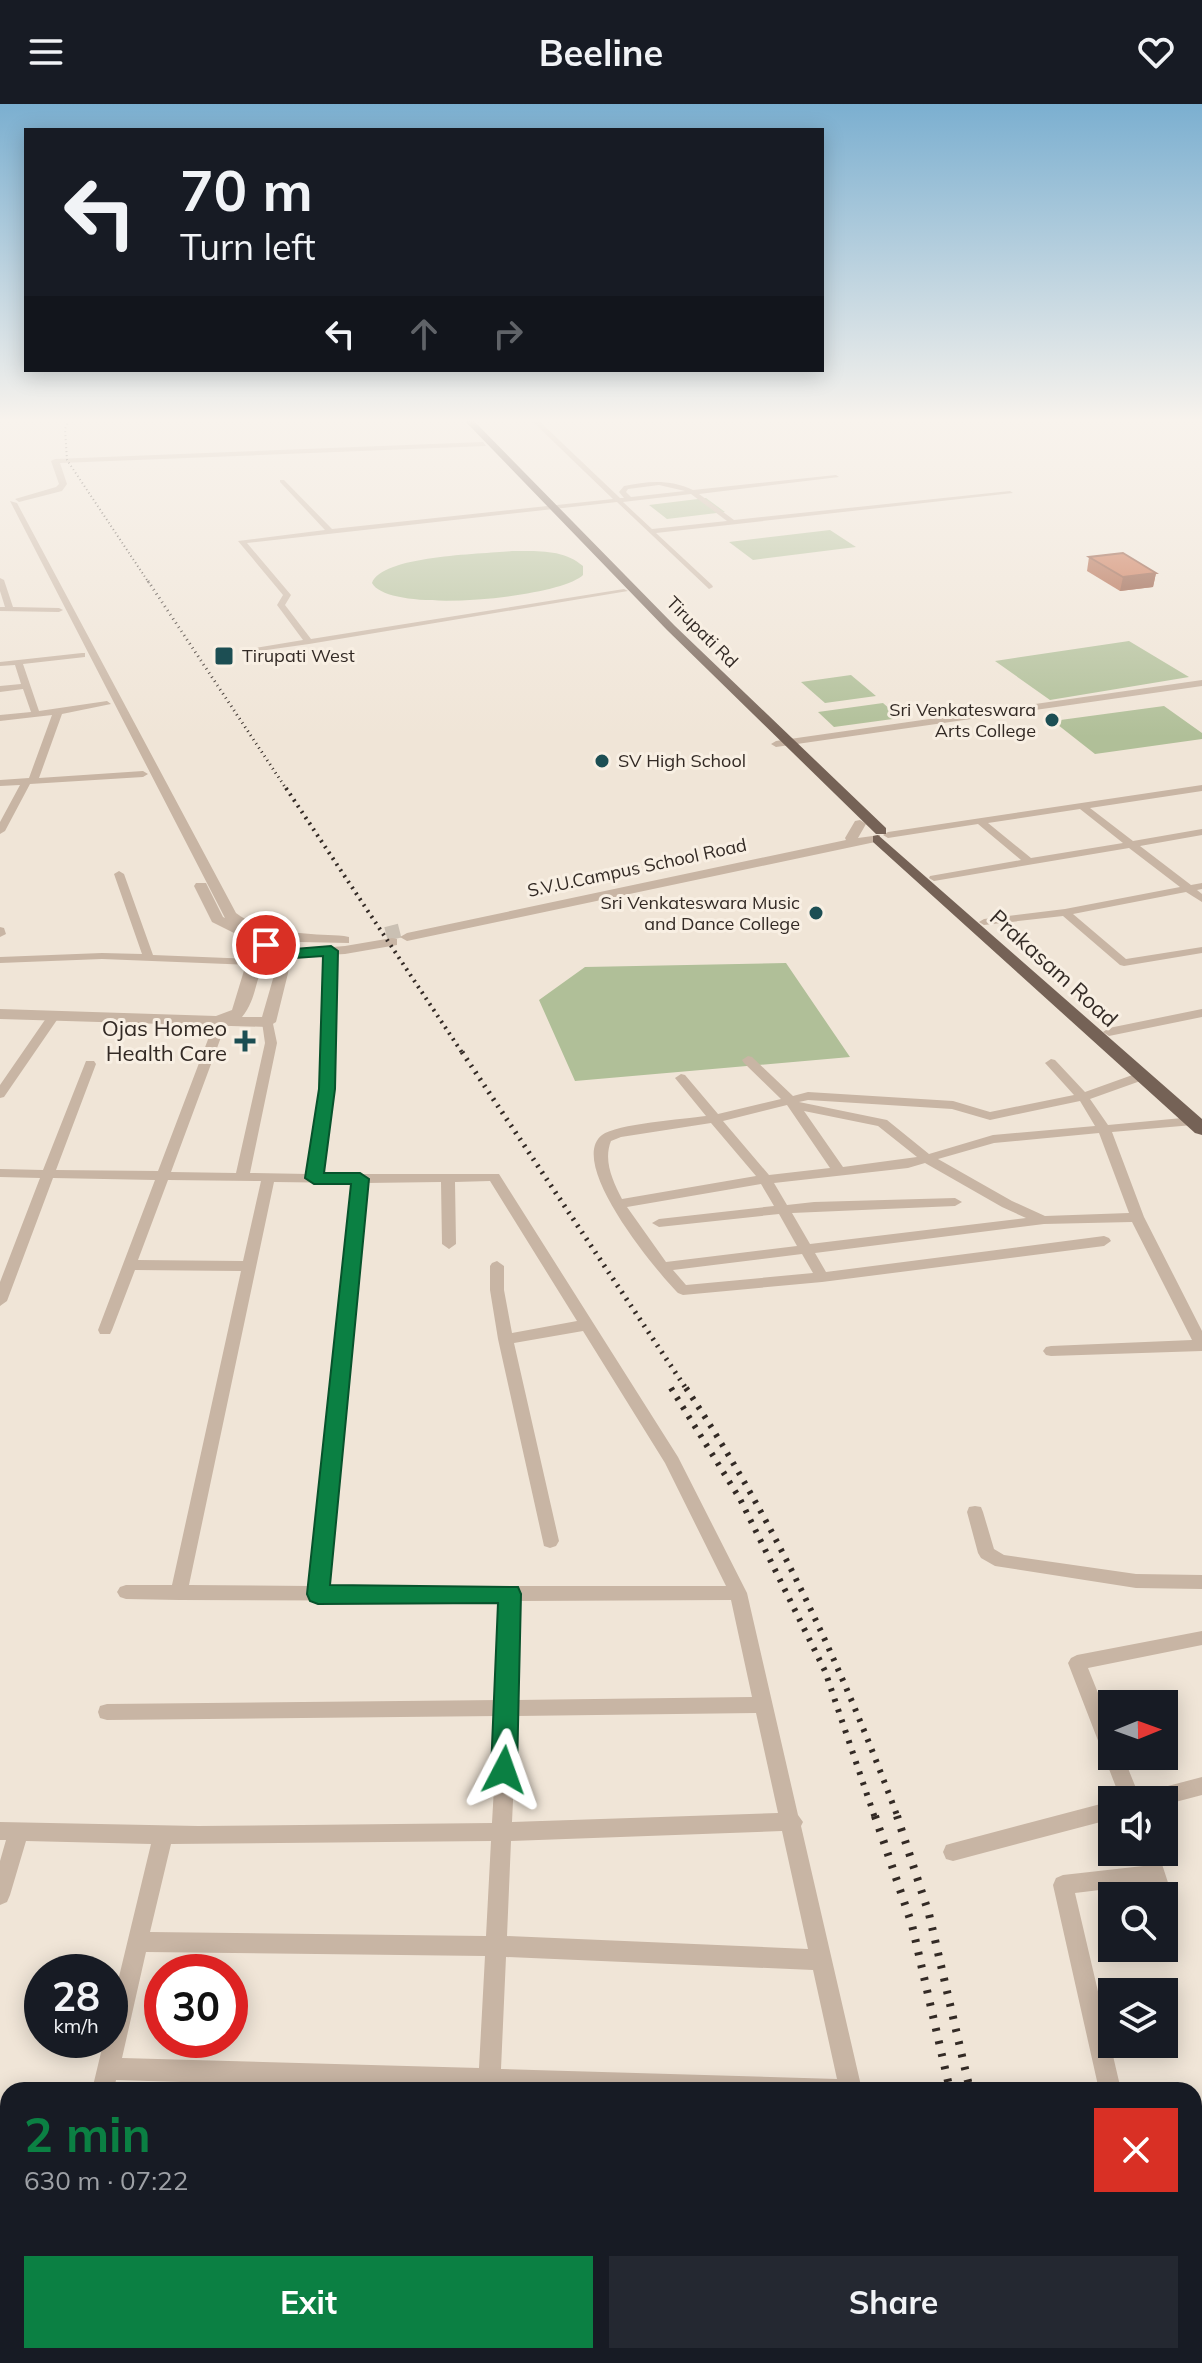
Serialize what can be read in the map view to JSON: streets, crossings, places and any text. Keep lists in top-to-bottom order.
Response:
{
  "streets": {
    "main road": ["Tirupati Rd", "Prakasam Road"],
    "street": ["S.V.U.Campus School Road"]
  },
  "crossings": [
    ["Tirupati Rd", "S.V.U.Campus School Road"],
    ["Tirupati Rd", "Prakasam Road"],
    ["S.V.U.Campus School Road", "Prakasam Road"]
  ],
  "places": {
    "transit": ["Tirupati West"],
    "other": ["Sri Venkateswara Arts College", "SV High School", "Sri Venkateswara Music and Dance College"],
    "health": ["Ojas Homeo Health Care"]
  },
  "north": "right",
  "page": {
    "header": "Beeline",
    "turn": ["70 m", "Turn left"],
    "speed": "28 km/h",
    "limit": "30",
    "heading": ["2 min", "630 m · 07:22"],
    "buttons": ["Exit", "Share"]
  }
}
